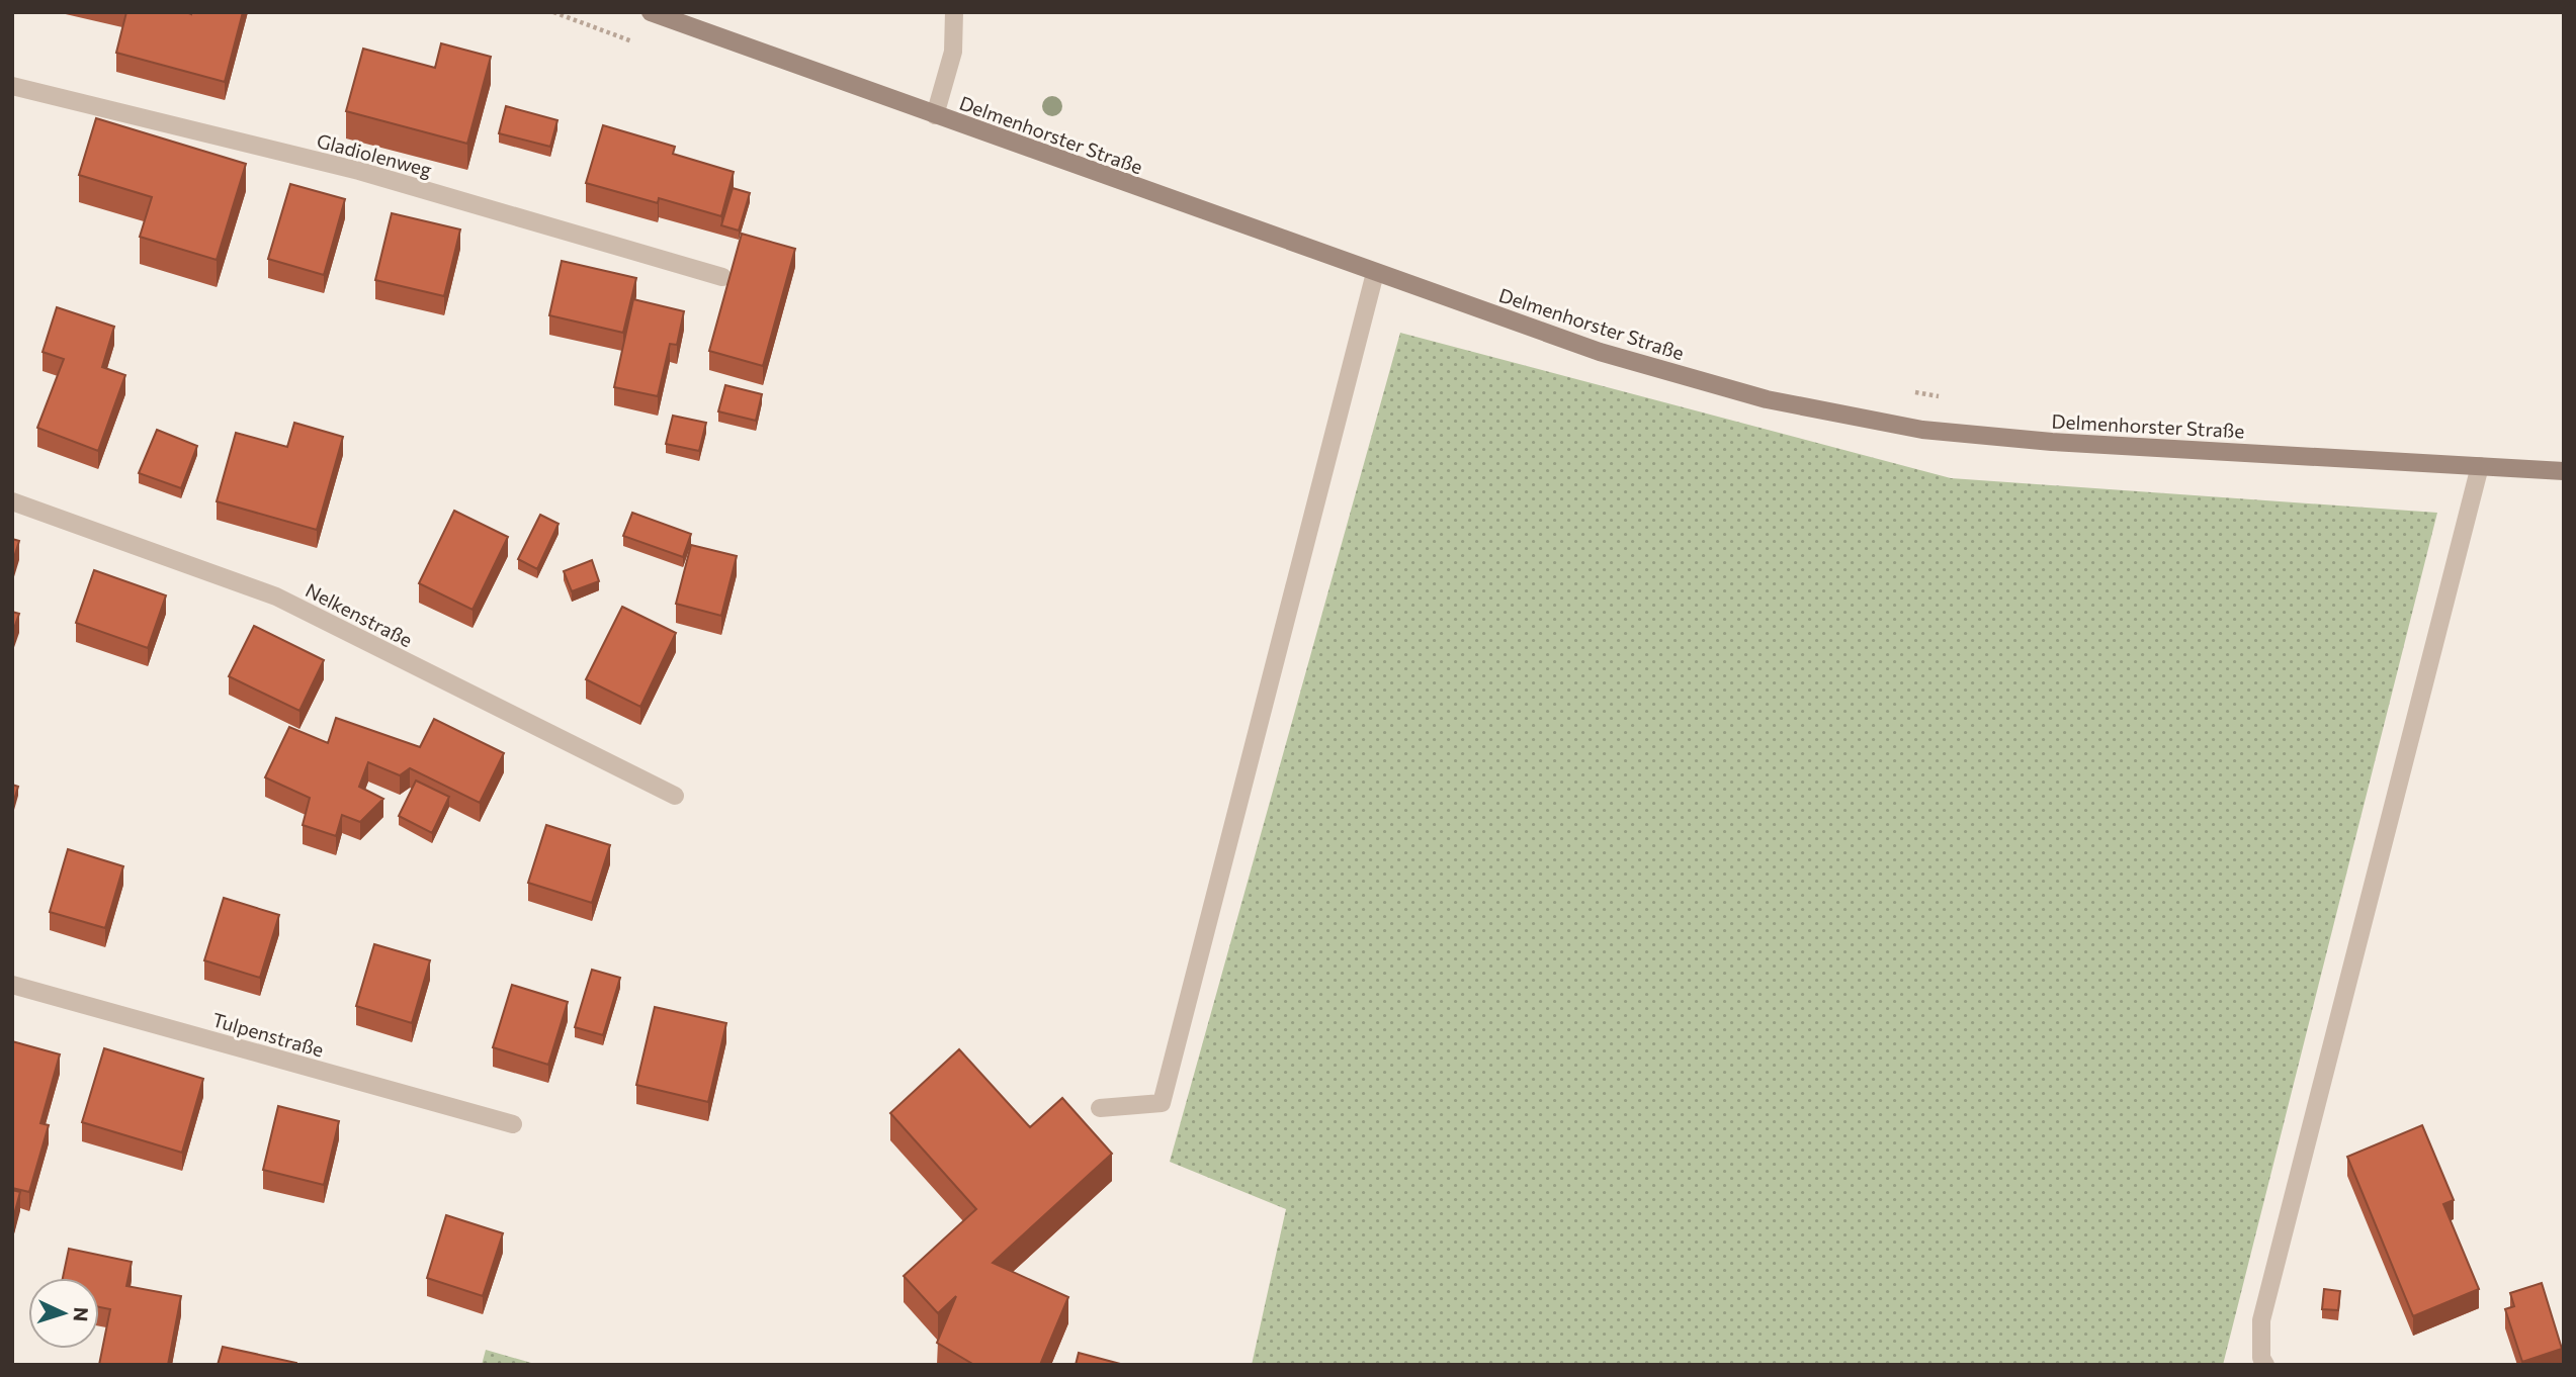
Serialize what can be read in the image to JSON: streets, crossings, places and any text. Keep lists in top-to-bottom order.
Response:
{
  "streets": {
    "street": [
      "Delmenhorster Straße",
      "Gladiolenweg",
      "Nelkenstraße",
      "Tulpenstraße"
    ]
  },
  "north": "right"
}
